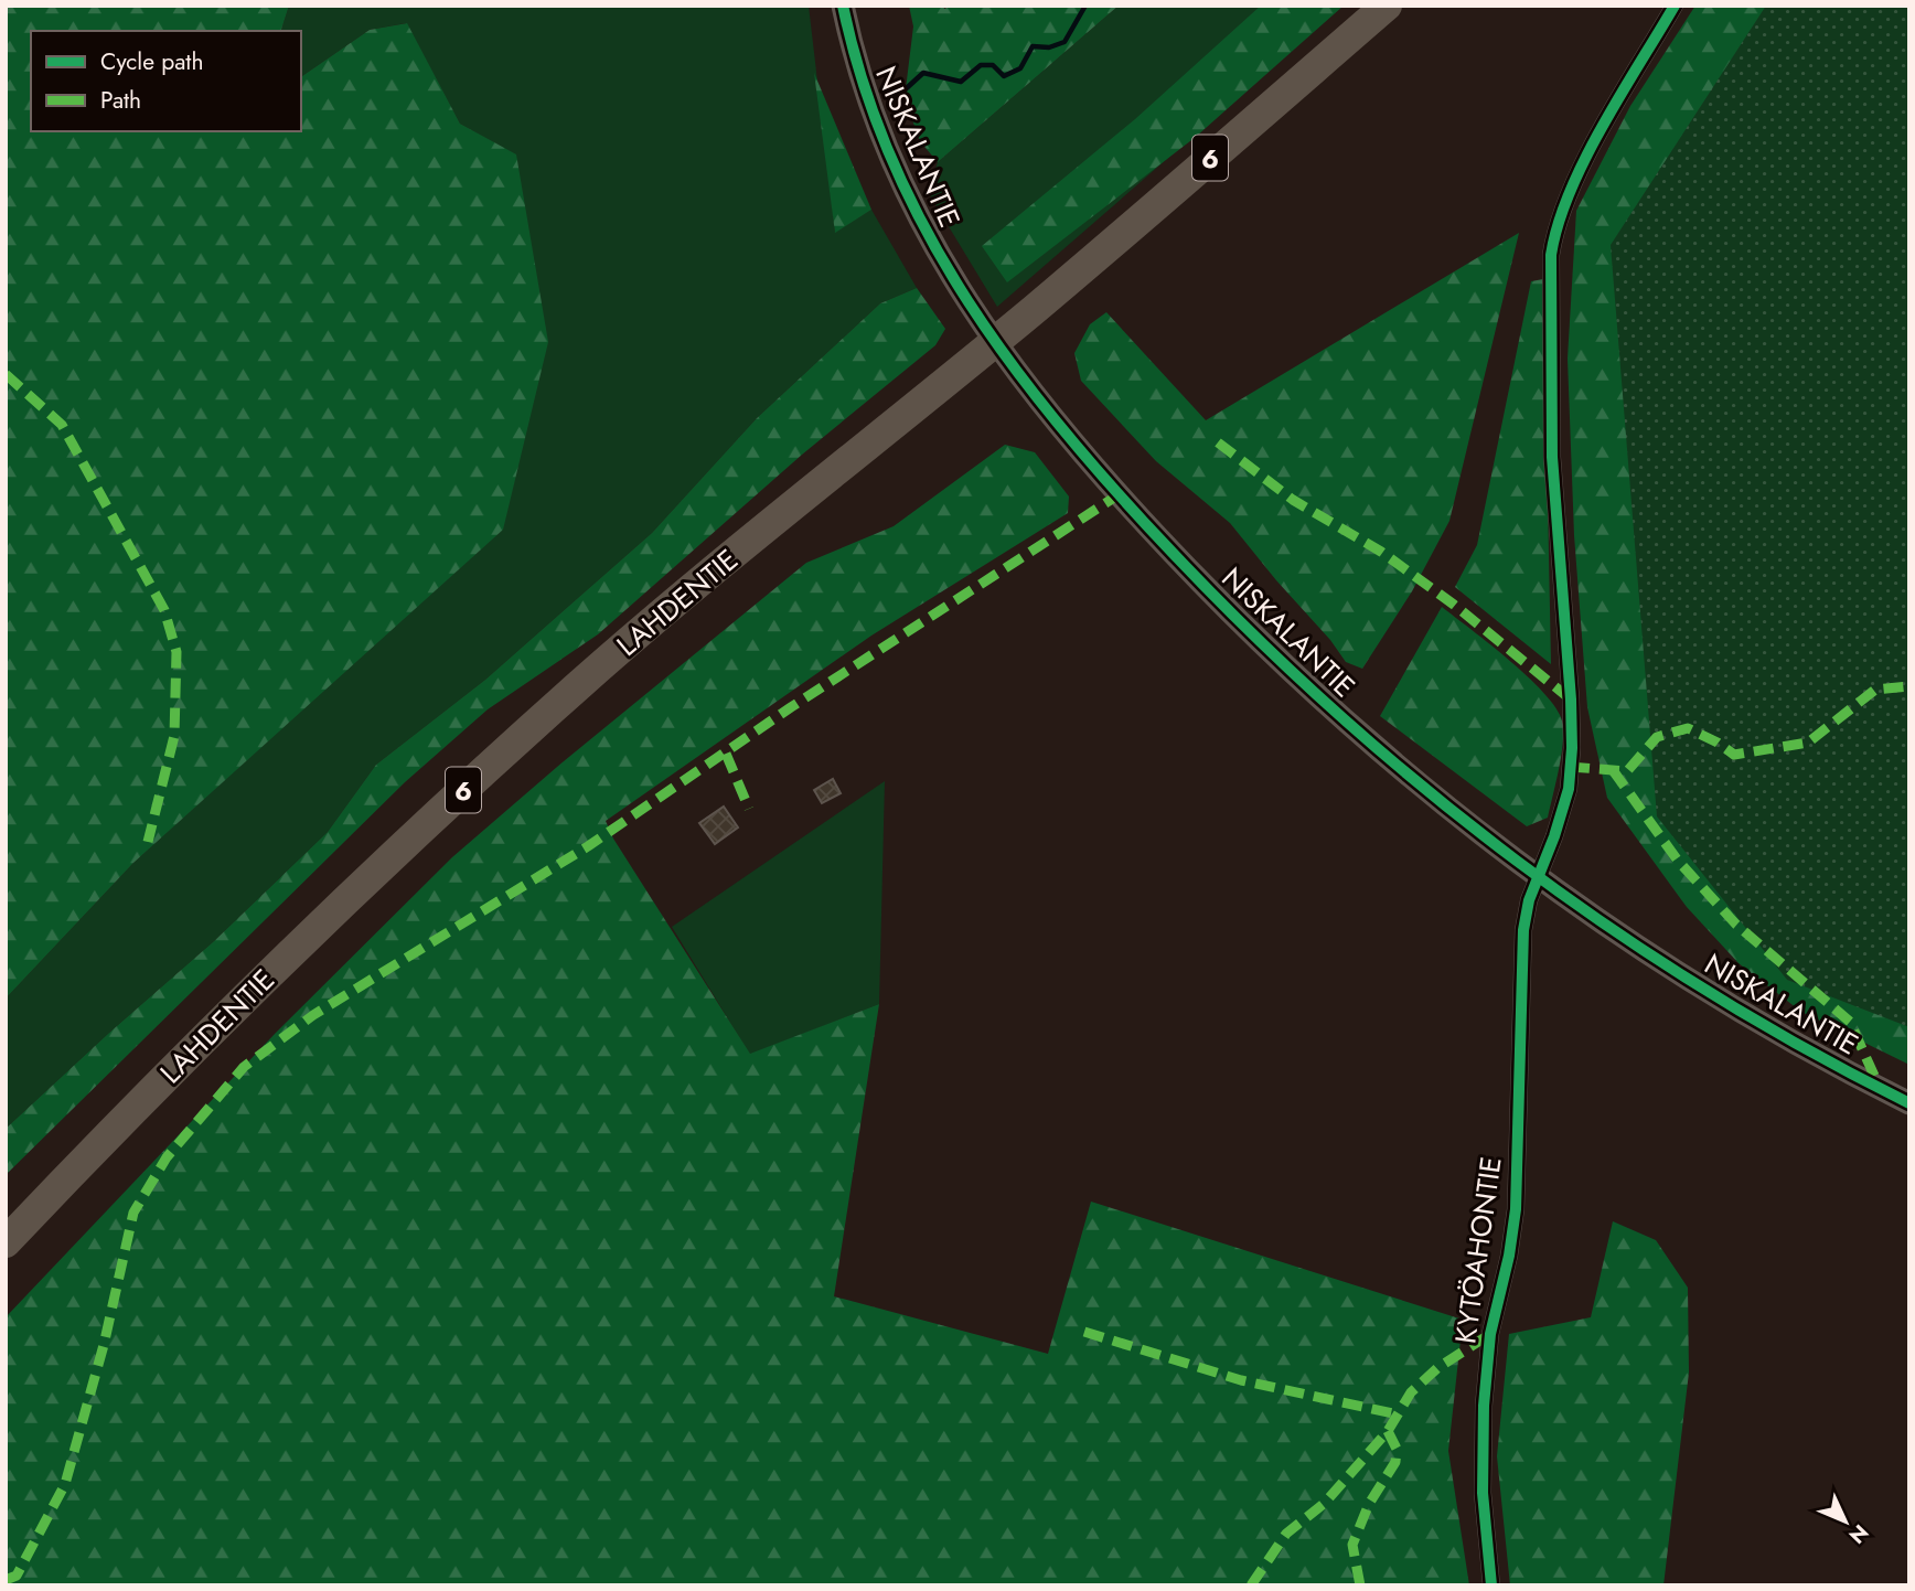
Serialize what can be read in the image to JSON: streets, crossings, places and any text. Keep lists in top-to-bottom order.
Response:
{
  "streets": {
    "highway": ["6", "LAHDENTIE"],
    "street": ["NISKALANTIE", "KYTÖAHONTIE"]
  },
  "crossings": [
    ["NISKALANTIE", "KYTÖAHONTIE"]
  ],
  "legend": ["Cycle path", "Path"],
  "north": "bottom right"
}
